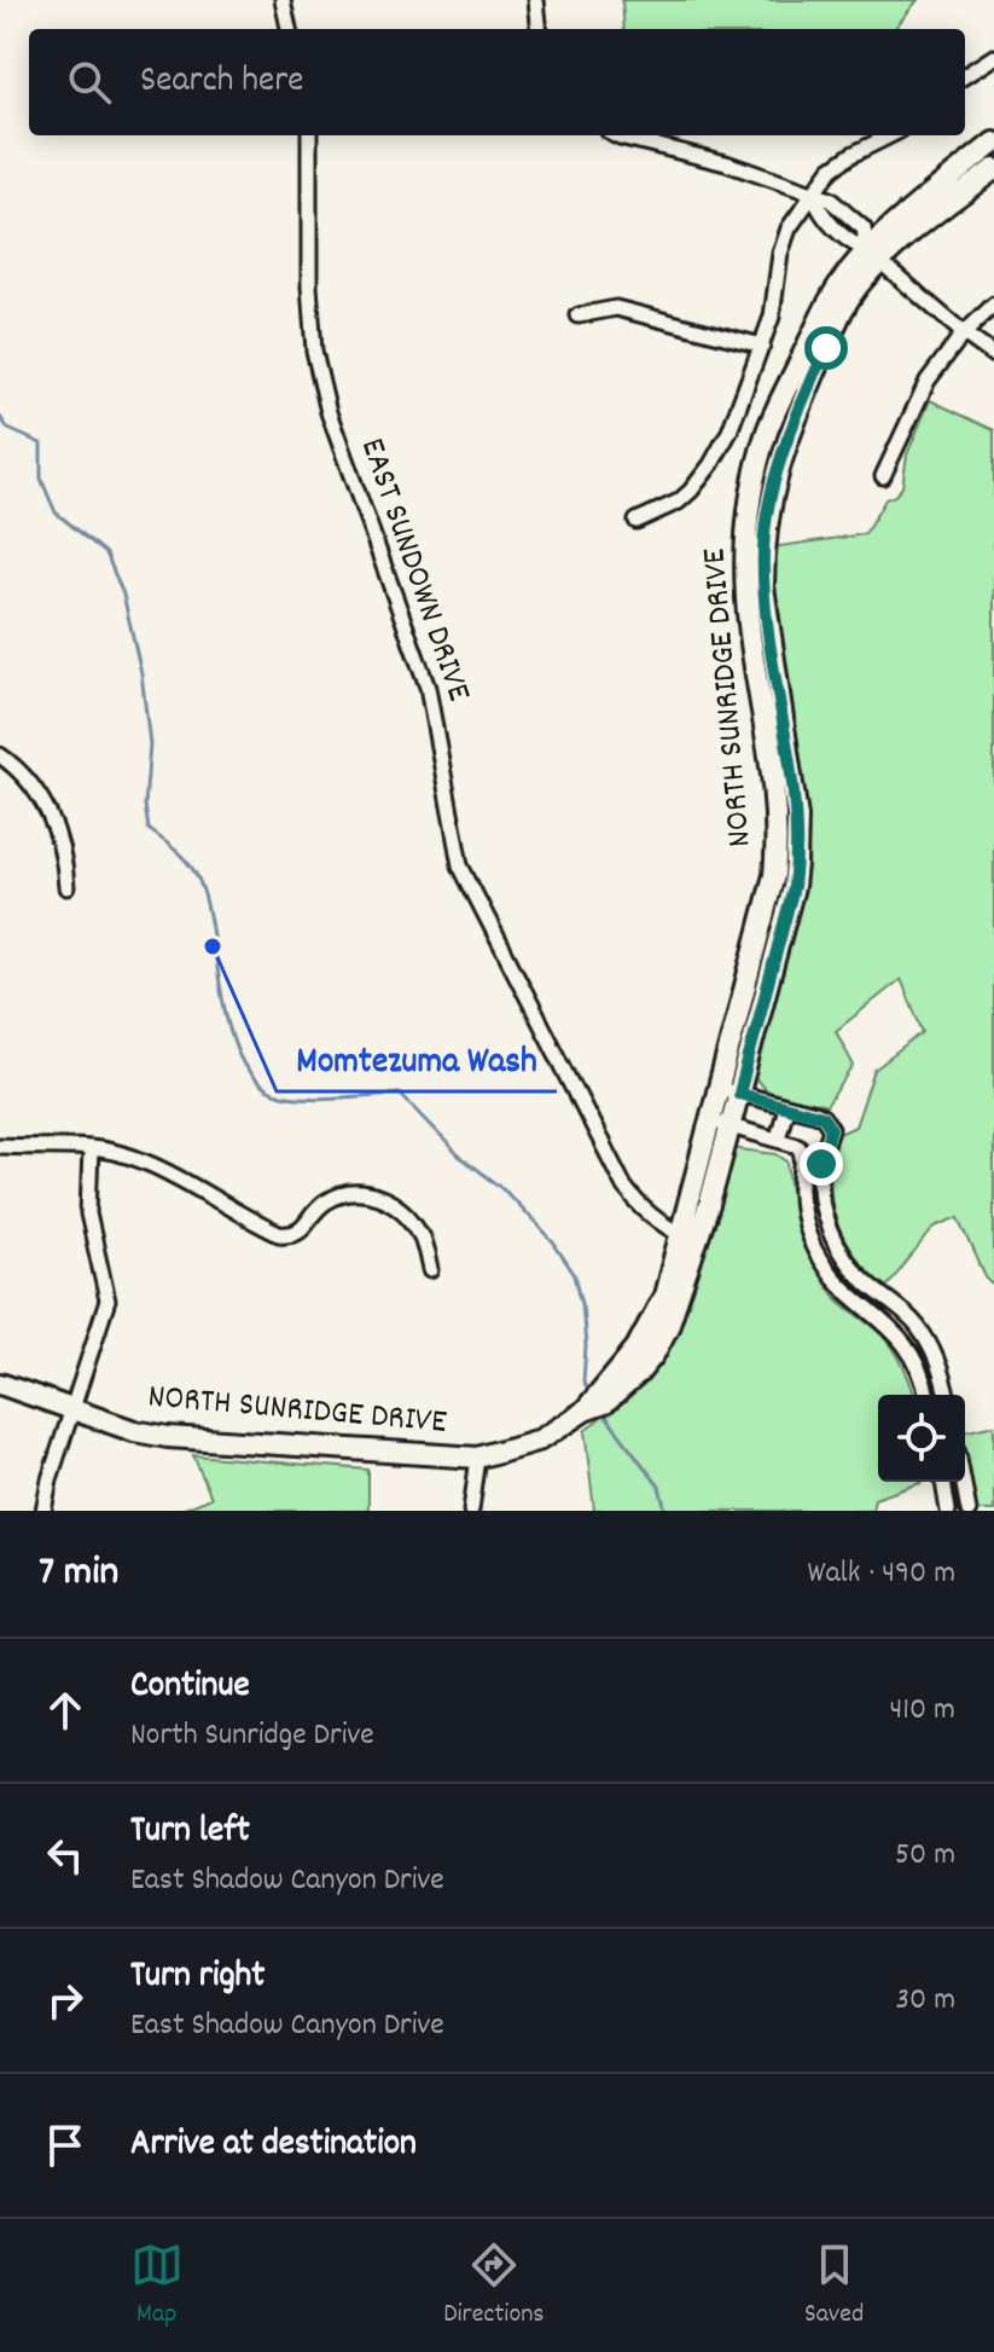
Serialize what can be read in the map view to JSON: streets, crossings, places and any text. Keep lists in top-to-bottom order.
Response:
{
  "streets": {
    "street": ["EAST SUNDOWN DRIVE", "NORTH SUNRIDGE DRIVE"]
  },
  "crossings": [
    ["EAST SUNDOWN DRIVE", "NORTH SUNRIDGE DRIVE"]
  ],
  "places": ["Momtezuma Wash"],
  "page": {
    "search": "Search here",
    "heading": ["7 min", "Walk · 490 m"],
    "list": [
      ["Continue", "North Sunridge Drive", "410 m"],
      ["Turn left", "East Shadow Canyon Drive", "50 m"],
      ["Turn right", "East Shadow Canyon Drive", "30 m"],
      "Arrive at destination"
    ],
    "nav": ["Map", "Directions", "Saved"]
  }
}
